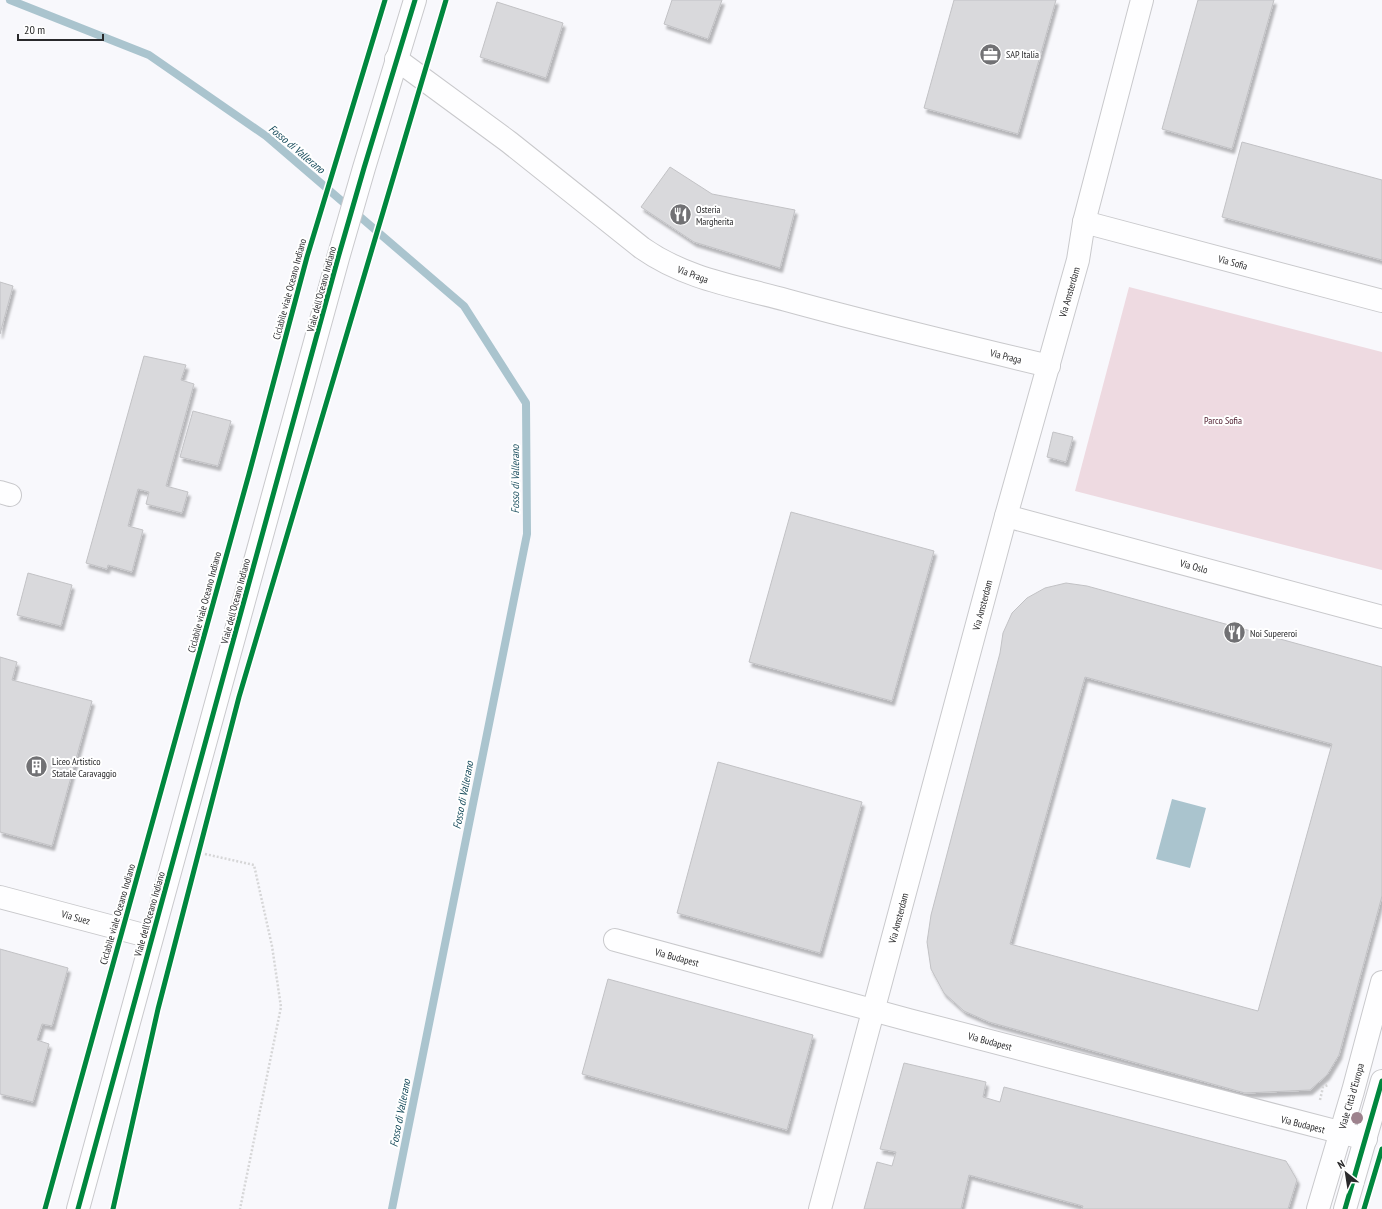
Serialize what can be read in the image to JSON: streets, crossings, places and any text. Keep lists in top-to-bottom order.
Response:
{
  "streets": {
    "street": [
      "Via Sofia",
      "Via Praga",
      "Viale dell'Oceano Indiano",
      "Via Amsterdam",
      "Via Oslo",
      "Via Suez",
      "Via Budapest",
      "Viale Città d'Europa"
    ],
    "cycle path": ["Ciclabile viale Oceano Indiano"]
  },
  "crossings": [
    ["Via Sofia", "Via Amsterdam"],
    ["Via Praga", "Viale dell'Oceano Indiano"],
    ["Via Praga", "Via Amsterdam"],
    ["Viale dell'Oceano Indiano", "Via Suez"],
    ["Via Amsterdam", "Via Oslo"],
    ["Via Amsterdam", "Via Budapest"],
    ["Via Budapest", "Viale Città d'Europa"]
  ],
  "water": ["Fosso di Vallerano"],
  "parks": ["Parco Sofia"],
  "places": {
    "office": ["SAP Italia"],
    "restaurant": ["Osteria Margherita", "Noi Supereroi"],
    "building": ["Liceo Artistico Statale Caravaggio"]
  },
  "scale_bar": "20 m",
  "north": "top left"
}
